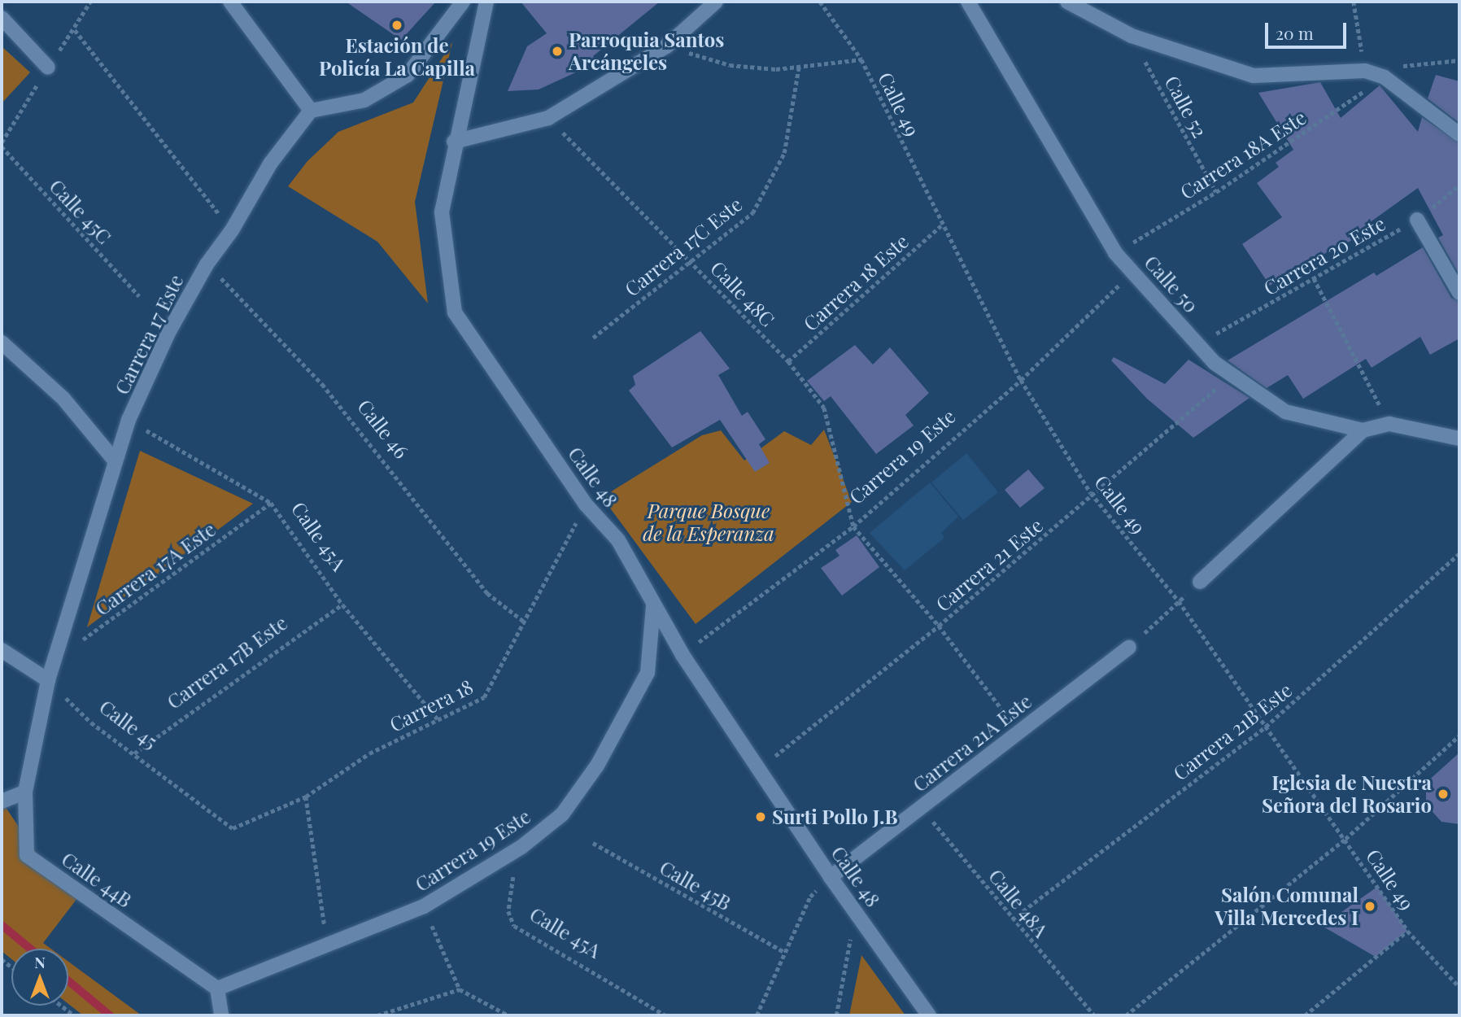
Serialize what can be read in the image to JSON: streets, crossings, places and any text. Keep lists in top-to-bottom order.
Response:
{
  "streets": {
    "street": [
      "Calle 50",
      "Carrera 17 Este",
      "Carrera 19 Este",
      "Calle 48",
      "Carrera 21A Este",
      "Calle 44B"
    ],
    "path": [
      "Calle 49",
      "Calle 52",
      "Carrera 18A Este",
      "Calle 45C",
      "Carrera 17C Este",
      "Carrera 20 Este",
      "Carrera 18 Este",
      "Calle 48C",
      "Calle 46",
      "Calle 45A",
      "Carrera 21 Este",
      "Carrera 17A Este",
      "Carrera 17B Este",
      "Carrera 18",
      "Calle 45",
      "Carrera 21B Este",
      "Calle 45B",
      "Calle 48A"
    ]
  },
  "crossings": [
    ["Calle 49", "Carrera 18 Este"],
    ["Calle 49", "Carrera 19 Este"],
    ["Calle 49", "Carrera 21 Este"],
    ["Calle 49", "Carrera 21B Este"],
    ["Calle 52", "Carrera 18A Este"],
    ["Carrera 18A Este", "Calle 50"],
    ["Carrera 17C Este", "Calle 48C"],
    ["Carrera 20 Este", "Calle 50"],
    ["Carrera 18 Este", "Calle 48C"],
    ["Calle 50", "Carrera 19 Este"],
    ["Calle 50", "Carrera 21 Este"],
    ["Calle 48C", "Carrera 19 Este"],
    ["Carrera 17 Este", "Calle 46"],
    ["Carrera 17 Este", "Calle 45A"],
    ["Carrera 17 Este", "Carrera 17A Este"],
    ["Carrera 17 Este", "Calle 45"],
    ["Carrera 17 Este", "Calle 44B"],
    ["Calle 46", "Carrera 18"],
    ["Carrera 19 Este", "Calle 48"],
    ["Carrera 19 Este", "Calle 45A"],
    ["Carrera 19 Este", "Calle 44B"],
    ["Calle 48", "Carrera 21 Este"],
    ["Calle 48", "Carrera 18"],
    ["Calle 48", "Carrera 21A Este"],
    ["Calle 45A", "Carrera 17A Este"],
    ["Calle 45A", "Carrera 17B Este"],
    ["Calle 45A", "Carrera 18"],
    ["Carrera 17B Este", "Calle 45"],
    ["Carrera 18", "Calle 45"],
    ["Carrera 21B Este", "Calle 48A"],
    ["Carrera 21A Este", "Calle 48A"]
  ],
  "parks": ["Parque Bosque de la Esperanza"],
  "places": [
    "Estación de Policía La Capilla",
    "Parroquia Santos Arcángeles",
    "Iglesia de Nuestra Señora del Rosario",
    "Surti Pollo J.B",
    "Salón Comunal Villa Mercedes I"
  ],
  "scale_bar": "20 m",
  "north": "top"
}
